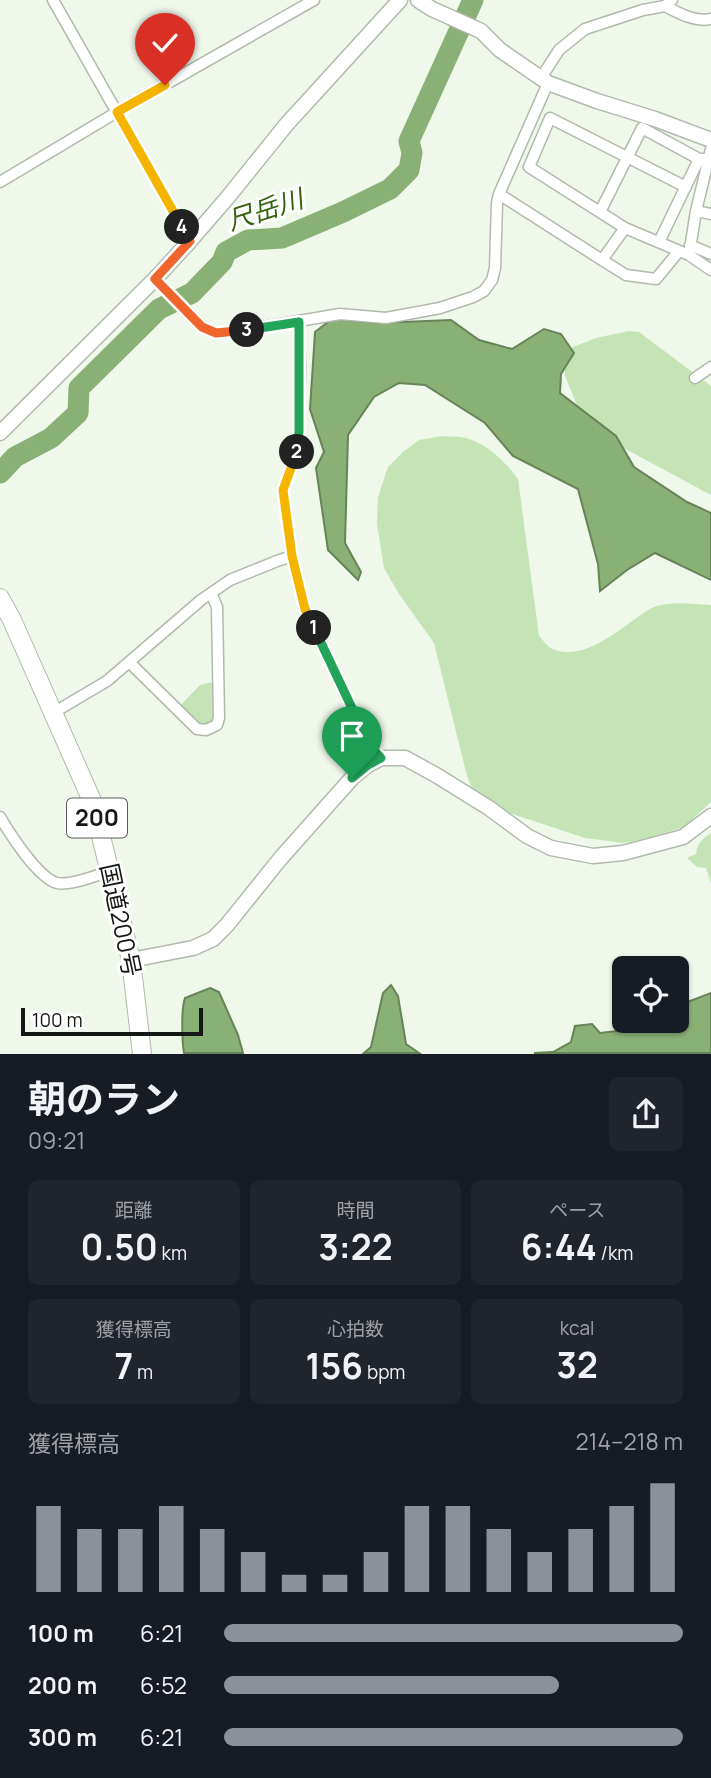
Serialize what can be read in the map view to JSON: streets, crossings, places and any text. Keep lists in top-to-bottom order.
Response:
{
  "streets": {
    "highway": ["200", "国道200号"]
  },
  "water": ["尺岳川"],
  "scale_bar": "100 m",
  "page": {
    "pins": [
      "4",
      "3",
      "2",
      "1"
    ],
    "scale": "100 m",
    "heading": ["朝のラン", "09:21"],
    "stats": [
      ["距離", "0.50 km"],
      ["時間", "3:22"],
      ["ペース", "6:44 /km"],
      ["獲得標高", "7 m"],
      ["心拍数", "156 bpm"],
      ["kcal", "32"]
    ],
    "chart": ["獲得標高", "214–218 m"],
    "list": [
      {
        "name": "100 m",
        "note": "6:21"
      },
      {
        "name": "200 m",
        "note": "6:52"
      },
      {
        "name": "300 m",
        "note": "6:21"
      }
    ]
  }
}
